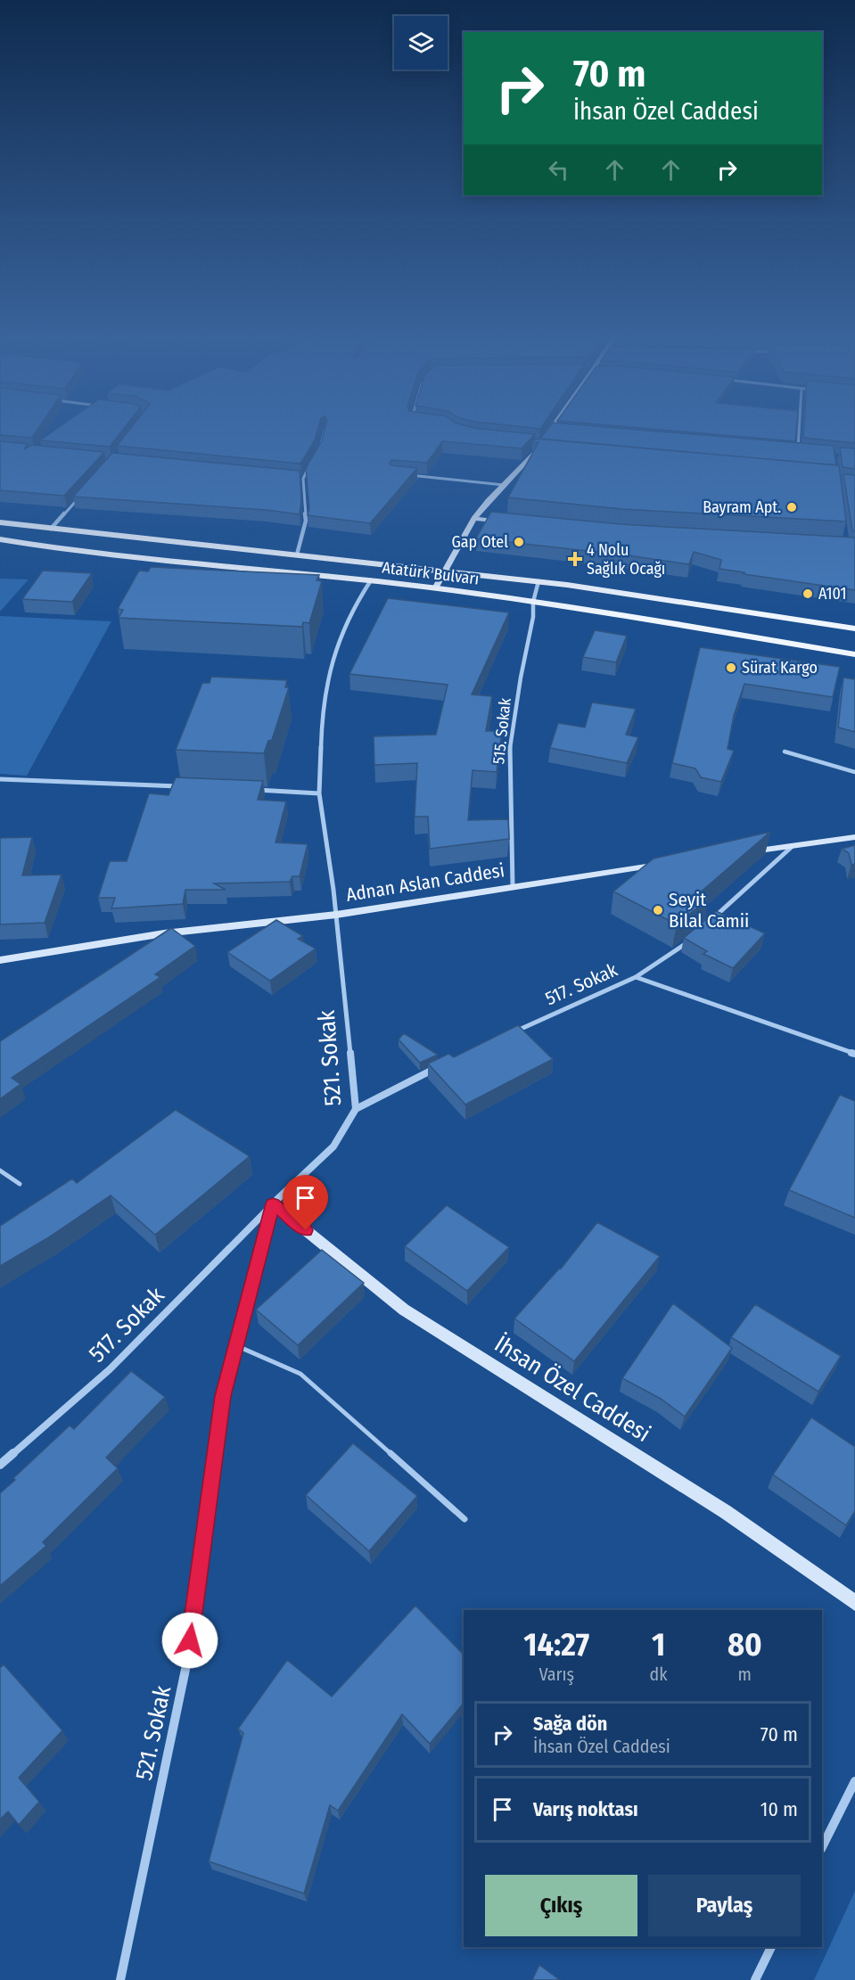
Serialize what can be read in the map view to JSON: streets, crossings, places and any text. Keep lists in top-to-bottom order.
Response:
{
  "streets": {
    "main road": ["Atatürk Bulvarı"],
    "street": [
      "515. Sokak",
      "Adnan Aslan Caddesi",
      "517. Sokak",
      "521. Sokak",
      "İhsan Özel Caddesi"
    ]
  },
  "crossings": [
    ["Atatürk Bulvarı", "515. Sokak"],
    ["Atatürk Bulvarı", "521. Sokak"],
    ["515. Sokak", "Adnan Aslan Caddesi"],
    ["Adnan Aslan Caddesi", "521. Sokak"],
    ["517. Sokak", "521. Sokak"],
    ["517. Sokak", "İhsan Özel Caddesi"],
    ["521. Sokak", "İhsan Özel Caddesi"]
  ],
  "places": {
    "other": [
      "Bayram Apt.",
      "Gap Otel",
      "A101",
      "Sürat Kargo",
      "Seyit Bilal Camii"
    ],
    "health": ["4 Nolu Sağlık Ocağı"]
  },
  "page": {
    "turn": ["70 m", "İhsan Özel Caddesi"],
    "eta": [
      "14:27",
      "Varış",
      "1",
      "dk",
      "80",
      "m"
    ],
    "list": [
      {
        "name": "Sağa dön",
        "note": "İhsan Özel Caddesi",
        "value": "70 m"
      },
      {
        "name": "Varış noktası",
        "value": "10 m"
      }
    ],
    "buttons": ["Çıkış", "Paylaş"]
  }
}
